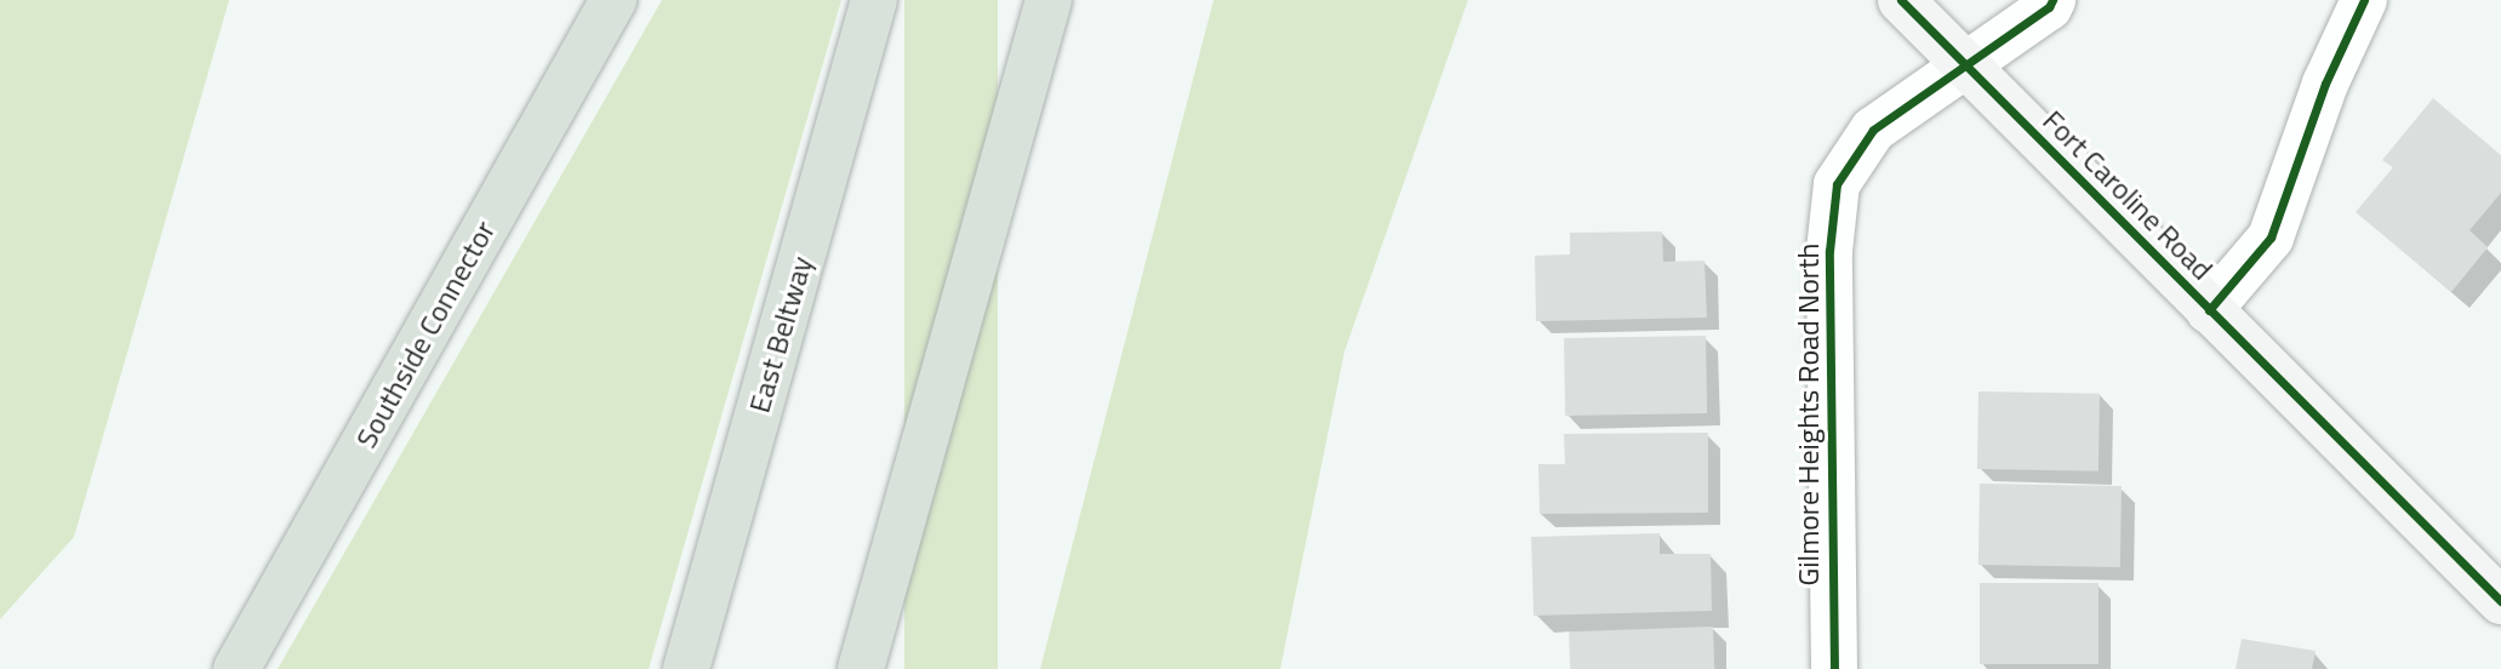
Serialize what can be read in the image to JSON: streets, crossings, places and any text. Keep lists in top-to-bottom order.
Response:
{
  "streets": {
    "highway": ["Southside Connector", "East Beltway"],
    "street": ["Fort Caroline Road", "Gilmore Heights Road North"]
  },
  "crossings": [
    ["Fort Caroline Road", "Gilmore Heights Road North"]
  ]
}
